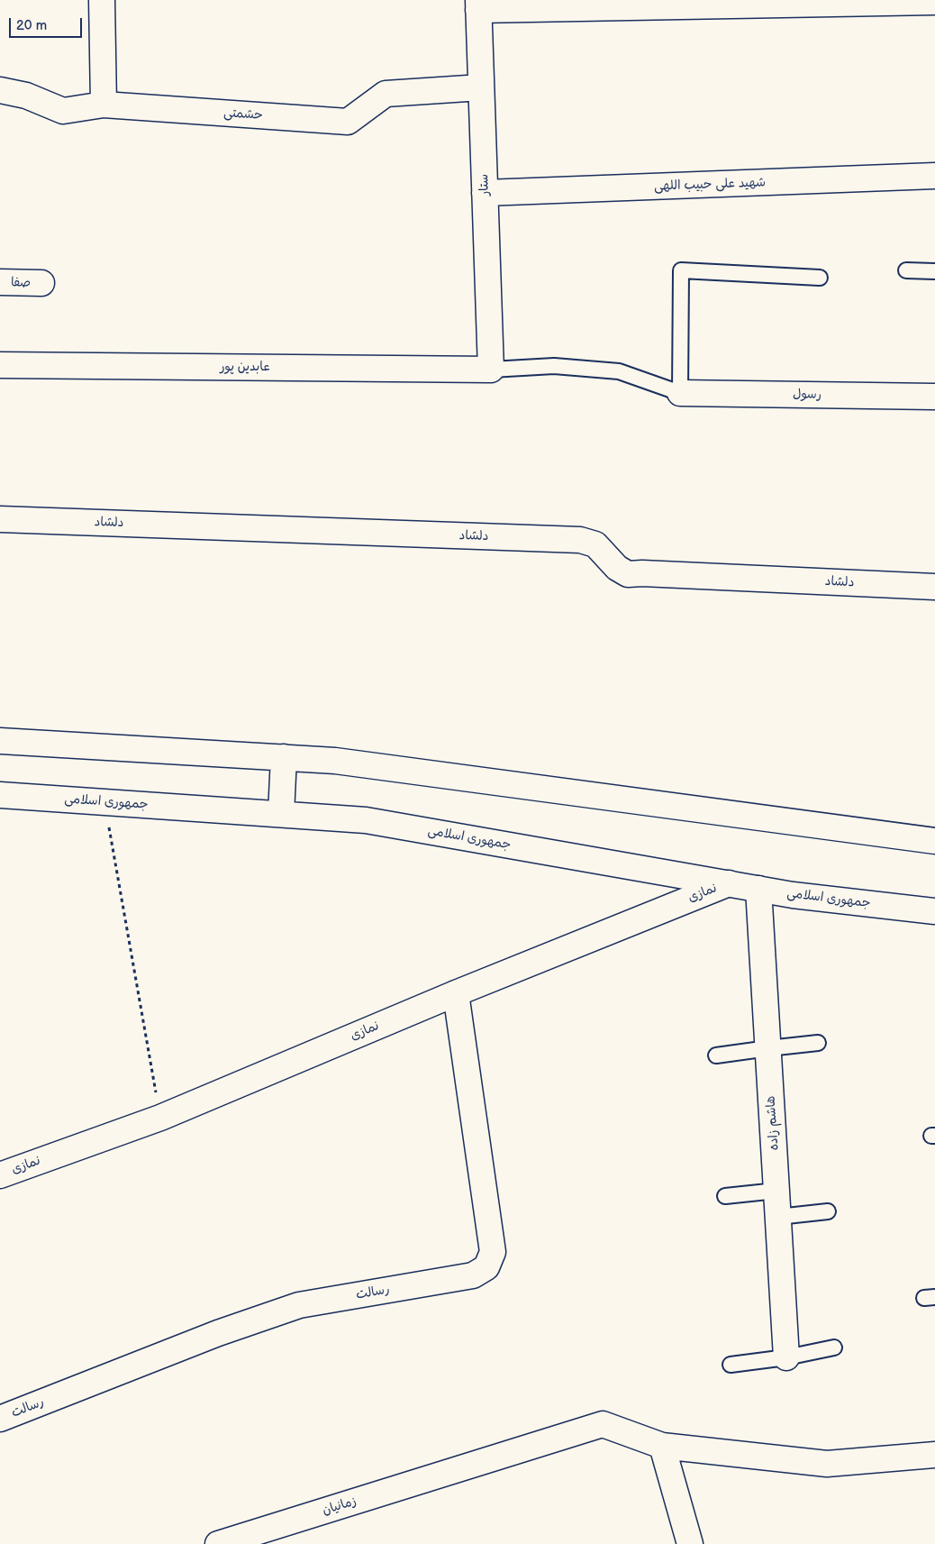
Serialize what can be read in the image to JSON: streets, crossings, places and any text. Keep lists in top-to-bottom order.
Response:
{
  "streets": {
    "street": [
      "حشمتی",
      "ستار",
      "شهید علی حبیب اللهی",
      "صفا",
      "عابدین پور",
      "رسول",
      "دلشاد",
      "جمهوری اسلامی",
      "نمازی",
      "هاشم زاده",
      "رسالت",
      "زمانیان"
    ]
  },
  "crossings": [
    ["حشمتی", "ستار"],
    ["ستار", "شهید علی حبیب اللهی"],
    ["ستار", "عابدین پور"],
    ["جمهوری اسلامی", "نمازی"],
    ["جمهوری اسلامی", "هاشم زاده"],
    ["نمازی", "رسالت"]
  ],
  "scale_bar": "20 m"
}
